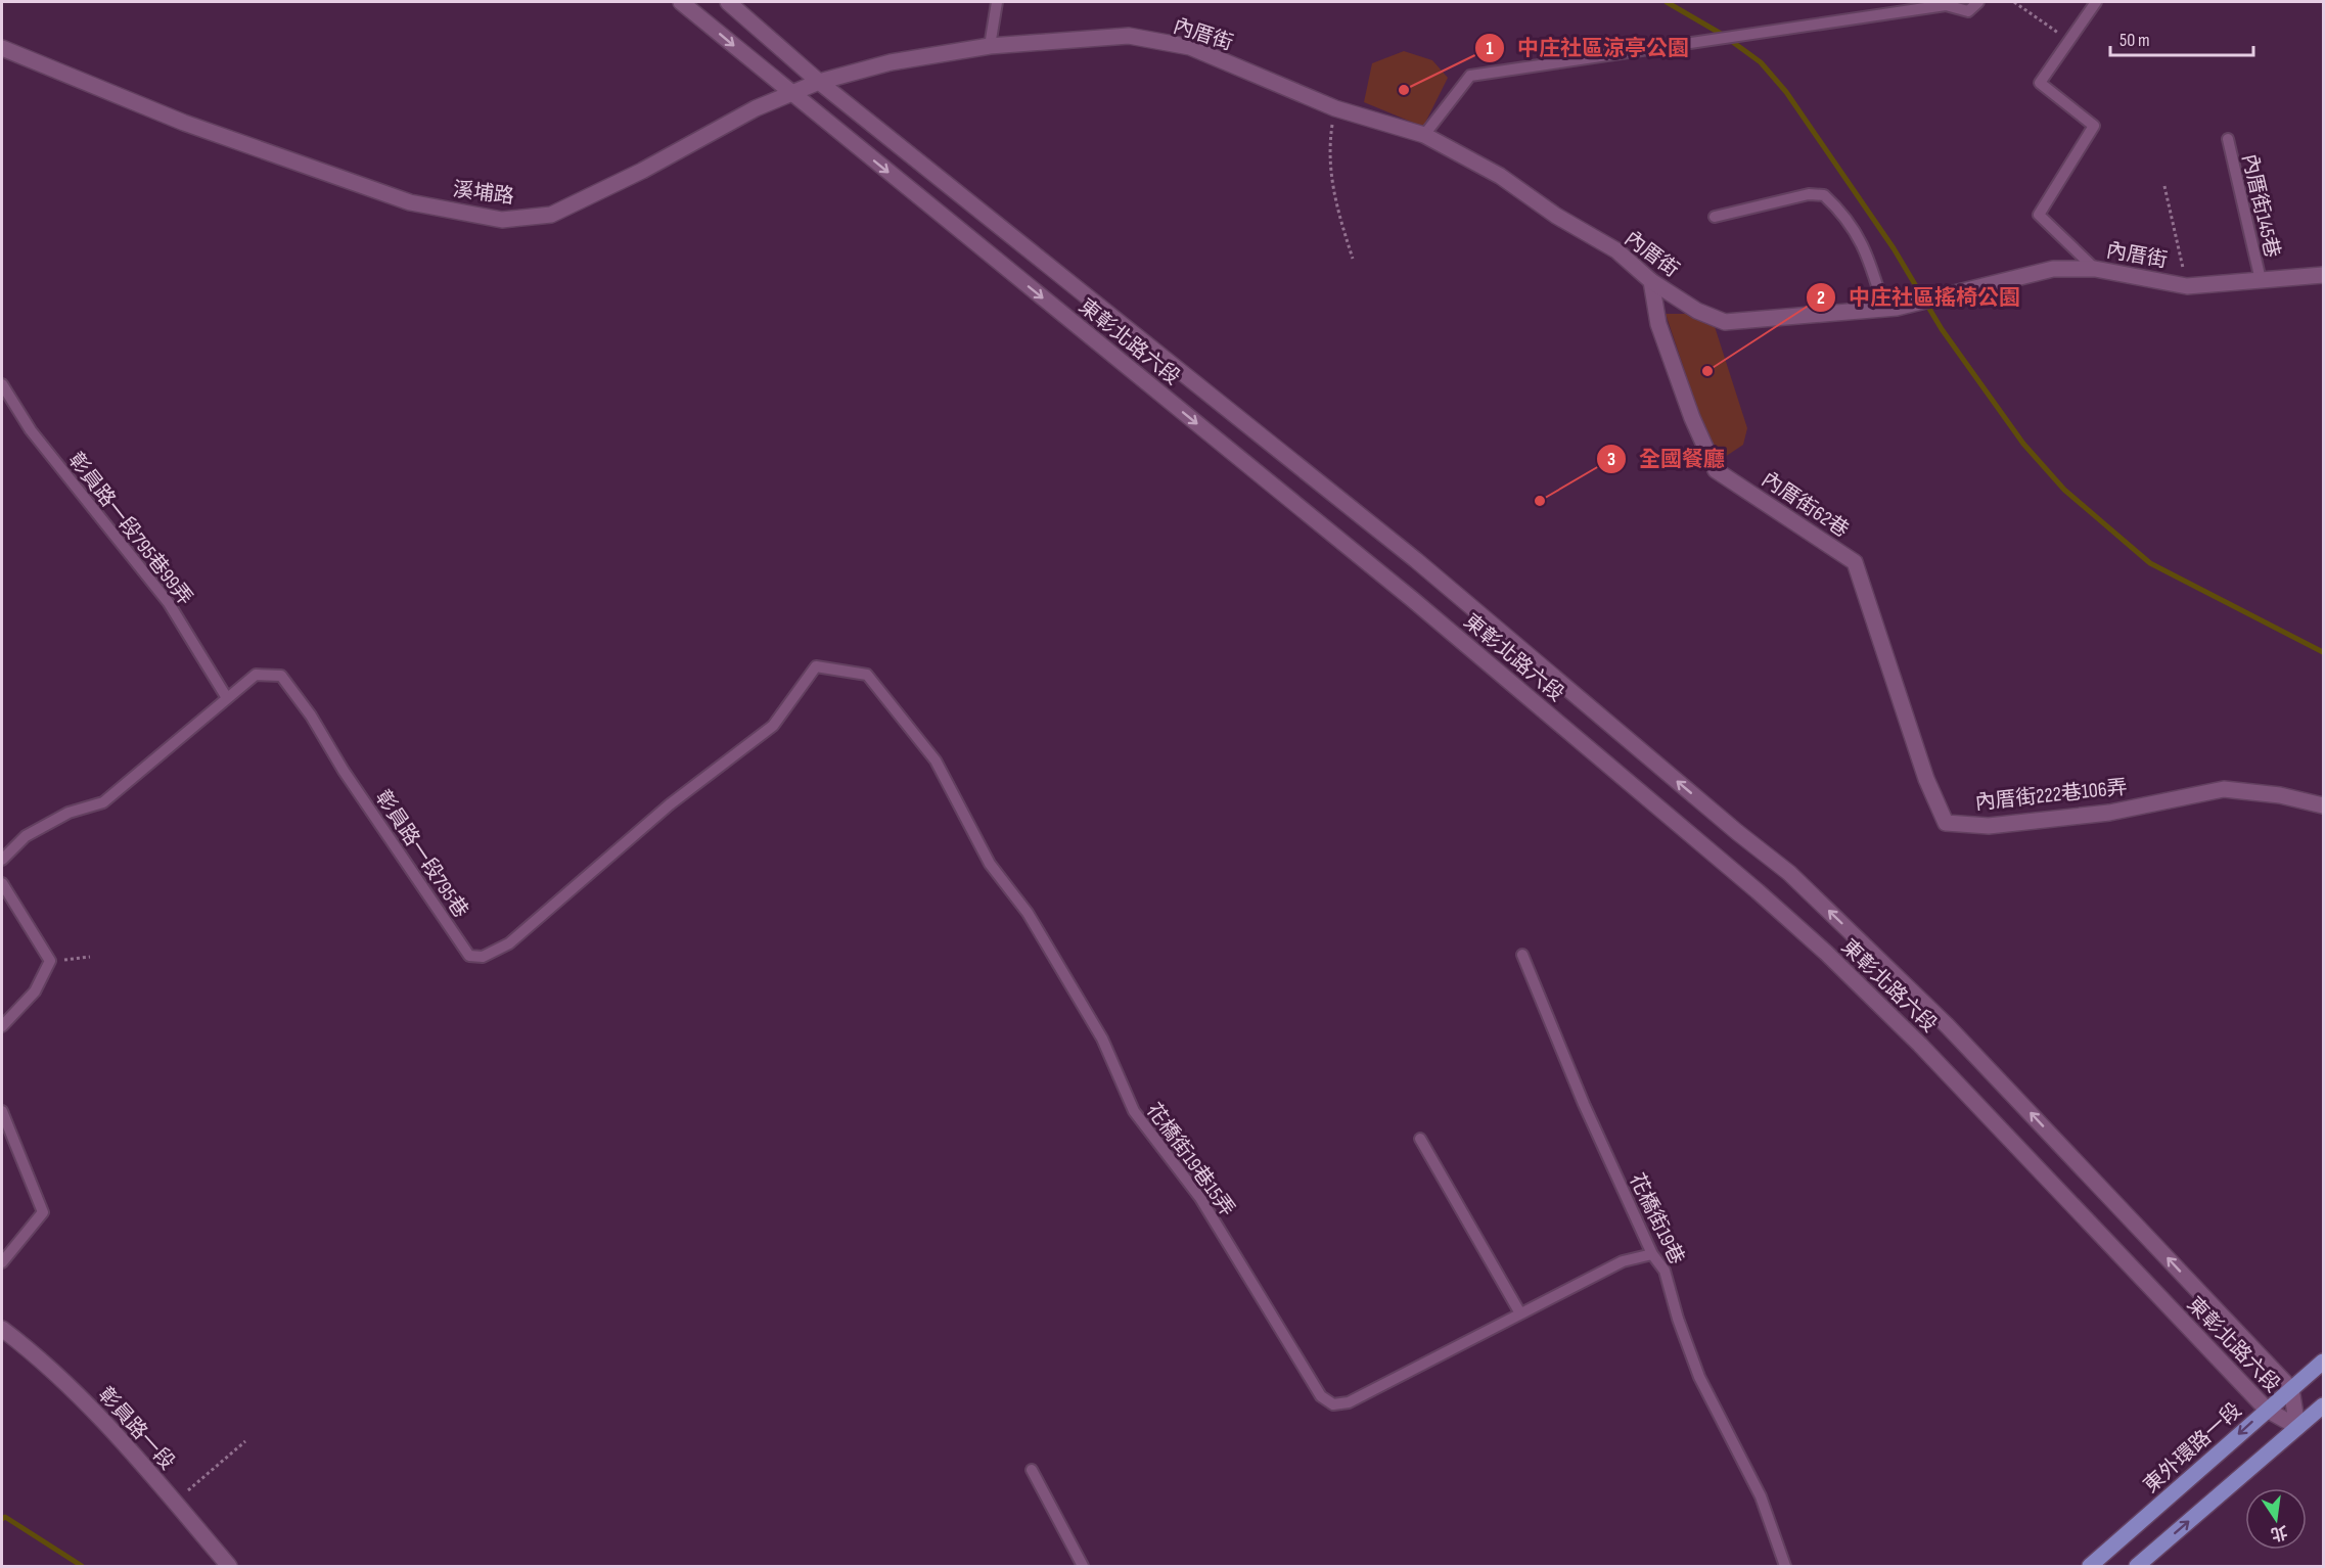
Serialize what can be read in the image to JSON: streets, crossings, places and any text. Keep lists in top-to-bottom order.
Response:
{
  "streets": {
    "main road": ["東外環路一段"],
    "street": [
      "內厝街",
      "溪埔路",
      "東彰北路六段",
      "內厝街62巷",
      "內厝街222巷106弄",
      "彰員路一段"
    ],
    "lane": [
      "內厝街145巷",
      "彰員路一段795巷99弄",
      "彰員路一段795巷",
      "花橋街19巷15弄",
      "花橋街19巷"
    ]
  },
  "crossings": [
    ["內厝街", "溪埔路"],
    ["內厝街", "內厝街145巷"],
    ["內厝街", "內厝街62巷"],
    ["溪埔路", "東彰北路六段"],
    ["東彰北路六段", "東外環路一段"],
    ["內厝街62巷", "內厝街222巷106弄"],
    ["彰員路一段795巷99弄", "彰員路一段795巷"],
    ["彰員路一段795巷", "花橋街19巷15弄"],
    ["花橋街19巷15弄", "花橋街19巷"]
  ],
  "places": ["中庄社區涼亭公園", "中庄社區搖椅公園", "全國餐廳"],
  "scale_bar": "50 m",
  "north": "bottom"
}
